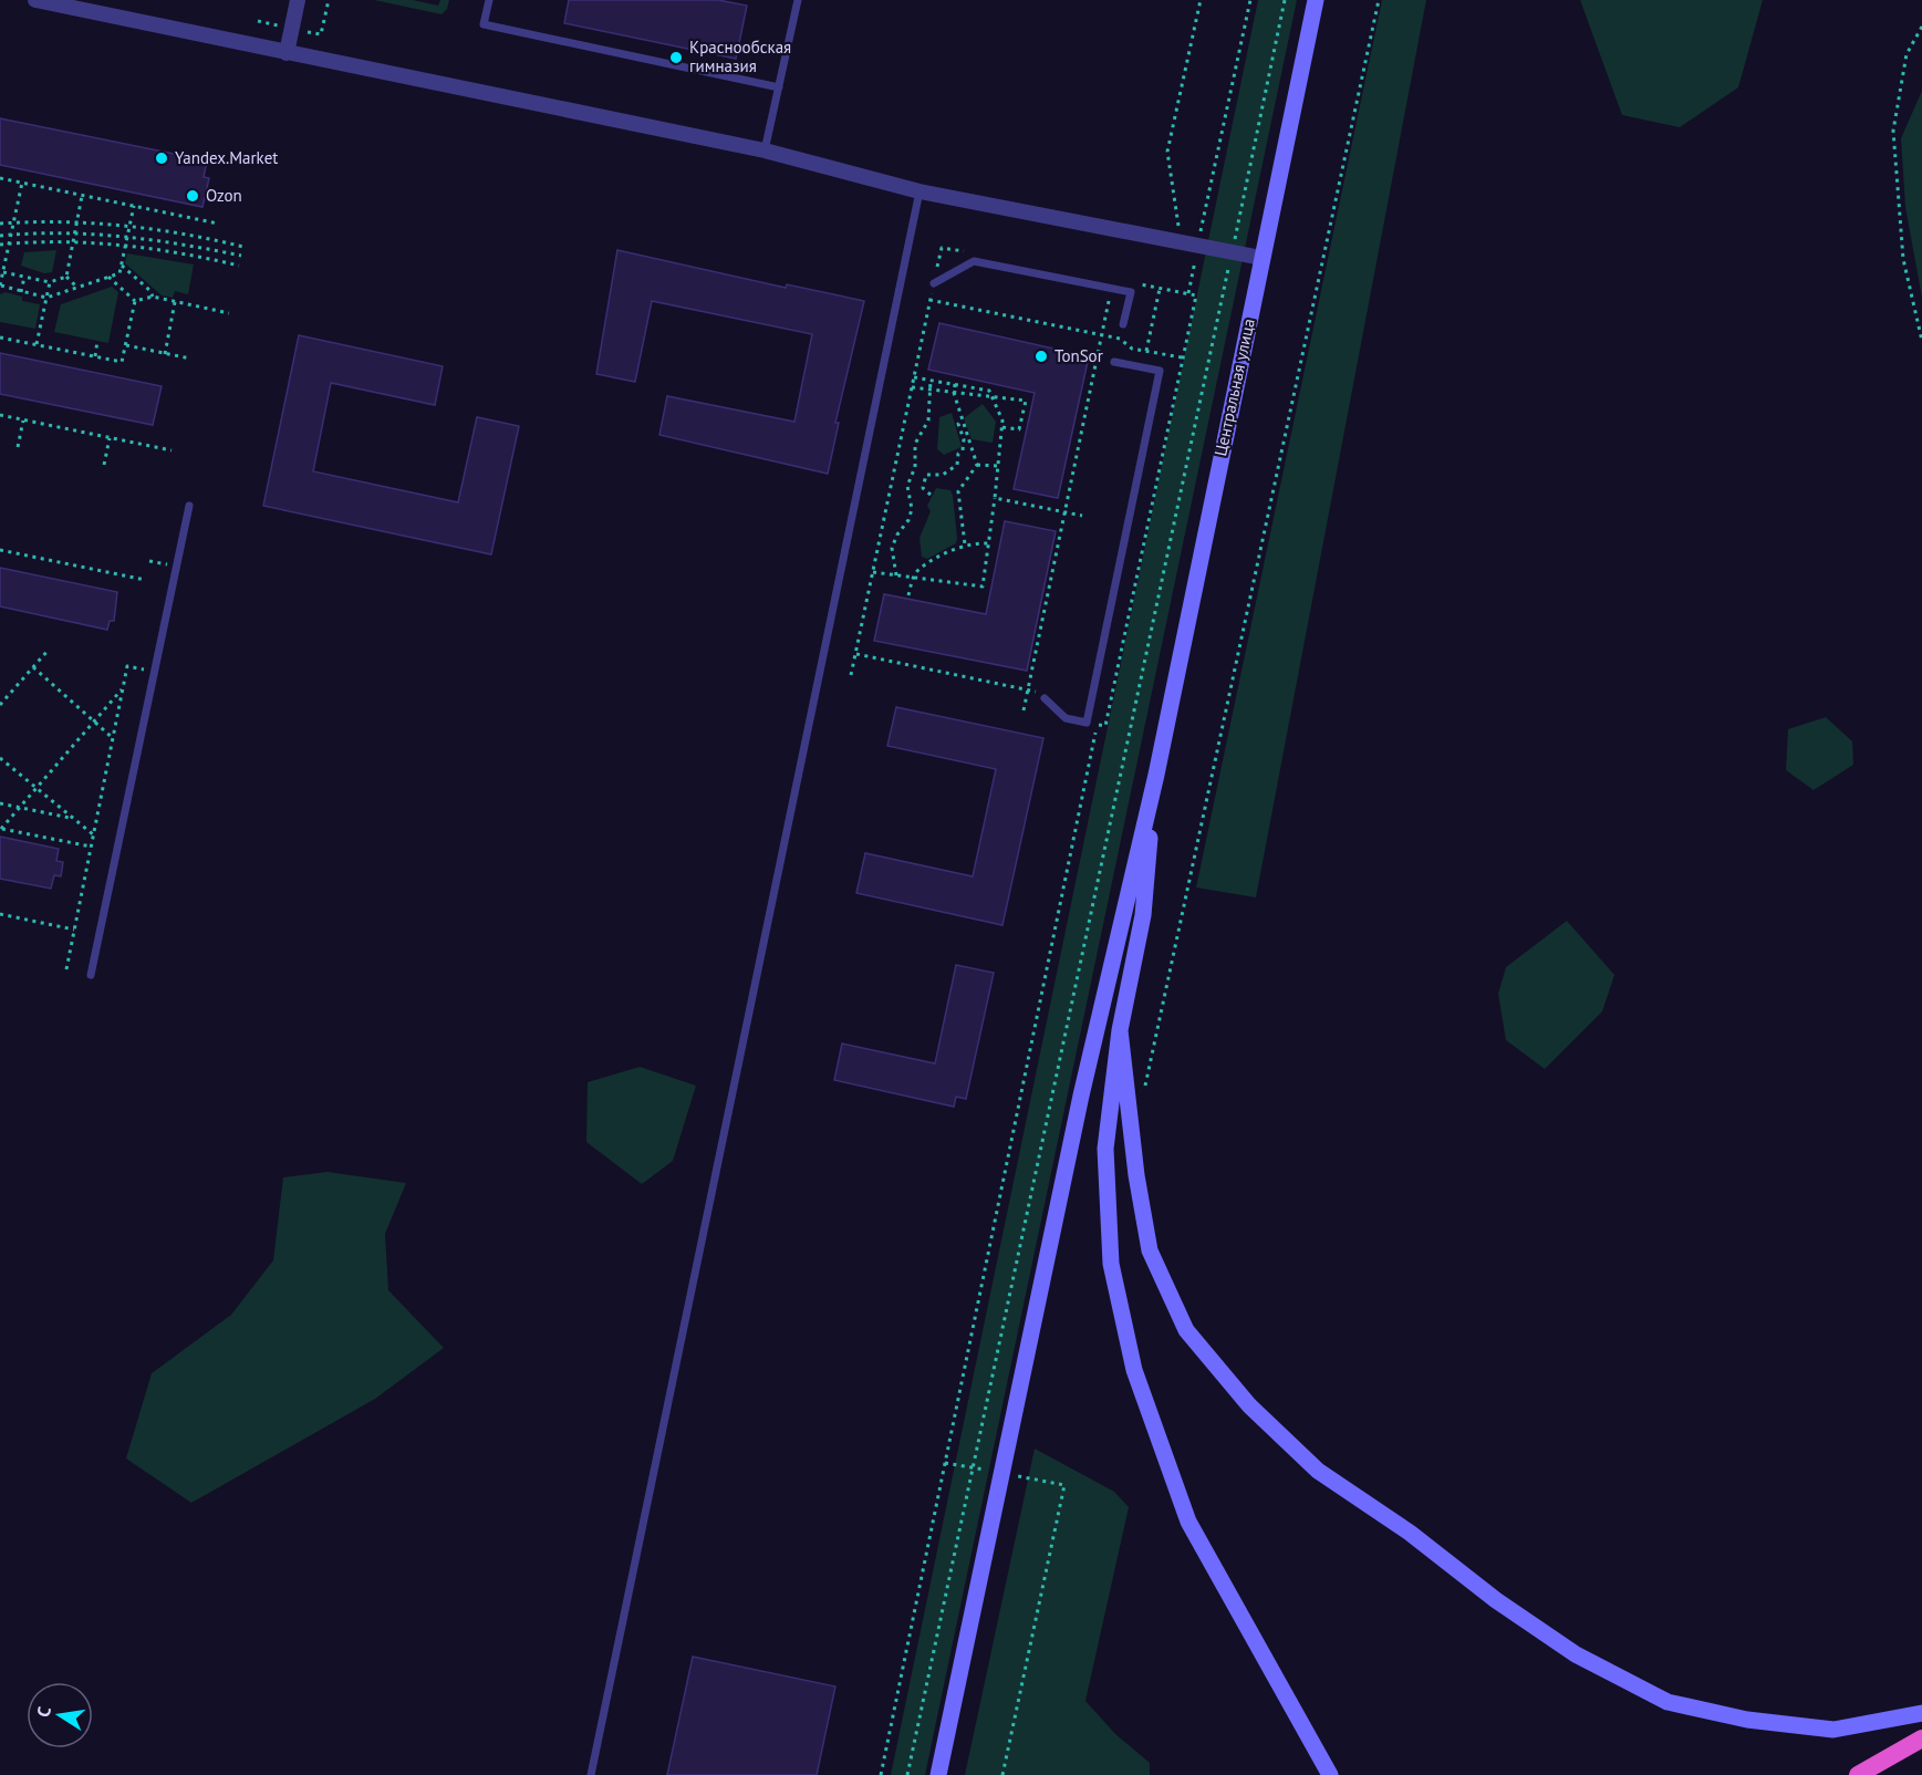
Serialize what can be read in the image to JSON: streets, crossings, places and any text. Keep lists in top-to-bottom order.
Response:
{
  "streets": {
    "main road": ["Центральная улица"]
  },
  "places": [
    "Краснообская гимназия",
    "Yandex.Market",
    "Ozon",
    "TonSor"
  ],
  "north": "left"
}
